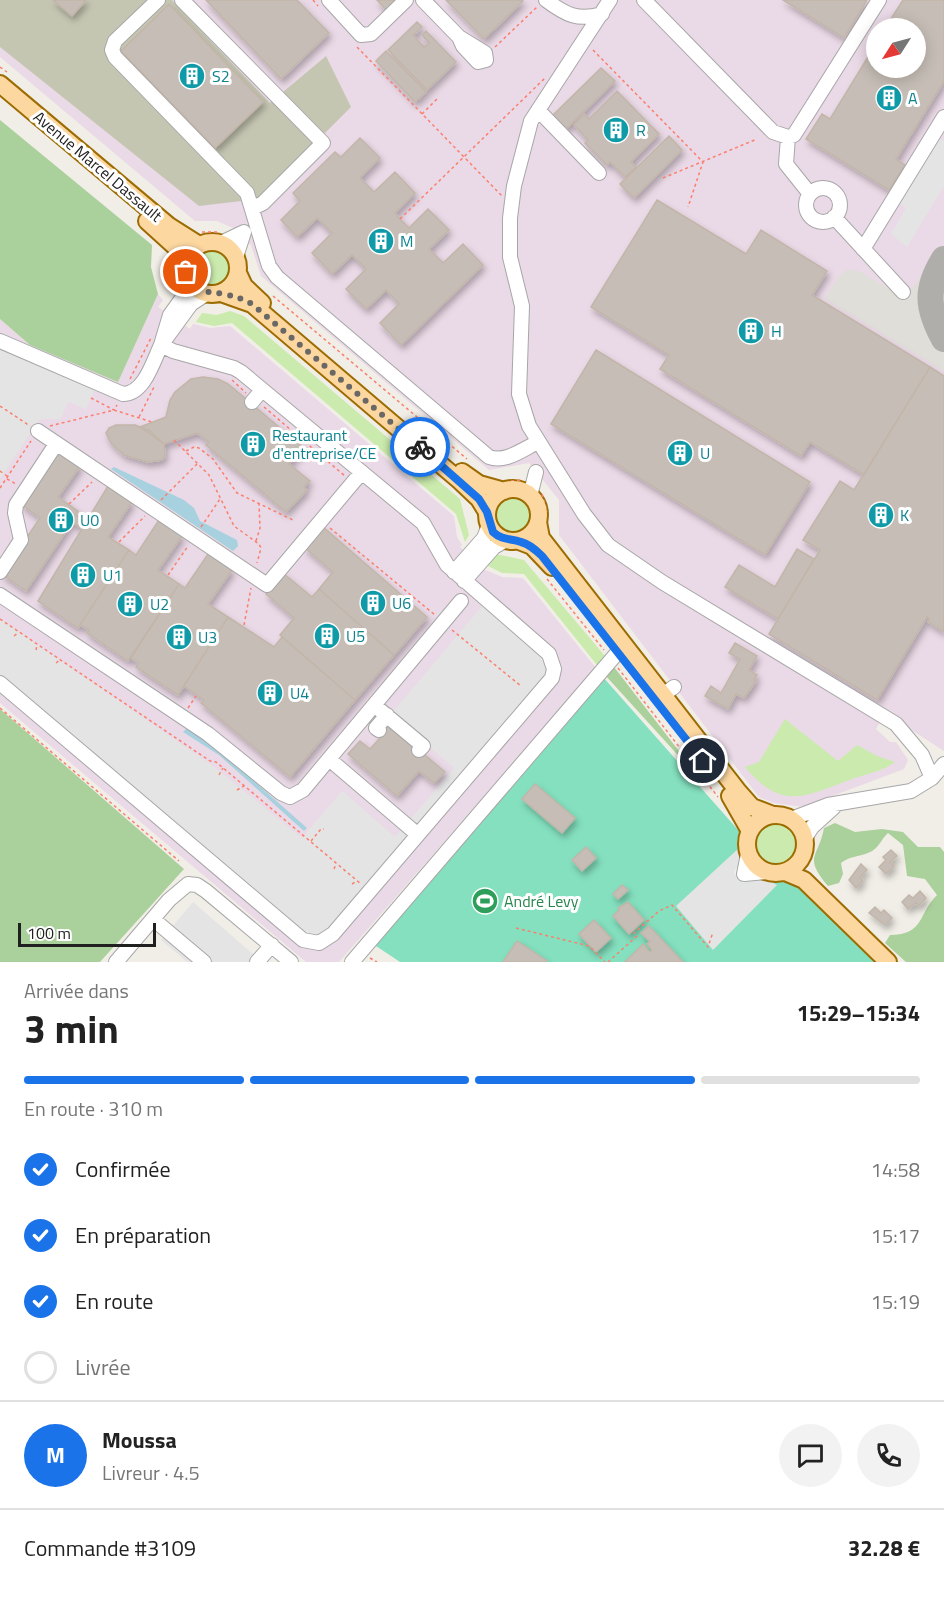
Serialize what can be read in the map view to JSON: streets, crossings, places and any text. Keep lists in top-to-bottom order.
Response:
{
  "streets": {
    "main road": ["Avenue Marcel Dassault"]
  },
  "places": {
    "building": [
      "S2",
      "A",
      "R",
      "M",
      "H",
      "Restaurant d'entreprise/CE",
      "U",
      "K",
      "U0",
      "U1",
      "U6",
      "U2",
      "U5",
      "U3",
      "U4"
    ],
    "sports": ["André Levy"]
  },
  "scale_bar": "100 m",
  "north": "bottom left",
  "page": {
    "scale": "100 m",
    "heading": ["3 min", "Arrivée dans", "15:29–15:34"],
    "panel": [
      "Moussa",
      "Livreur · 4.5",
      "Commande #3109",
      "32.28 €"
    ],
    "bar": "En route · 310 m",
    "list": [
      ["Confirmée", "14:58"],
      ["En préparation", "15:17"],
      ["En route", "15:19"],
      "Livrée"
    ],
    "round": "M"
  }
}
